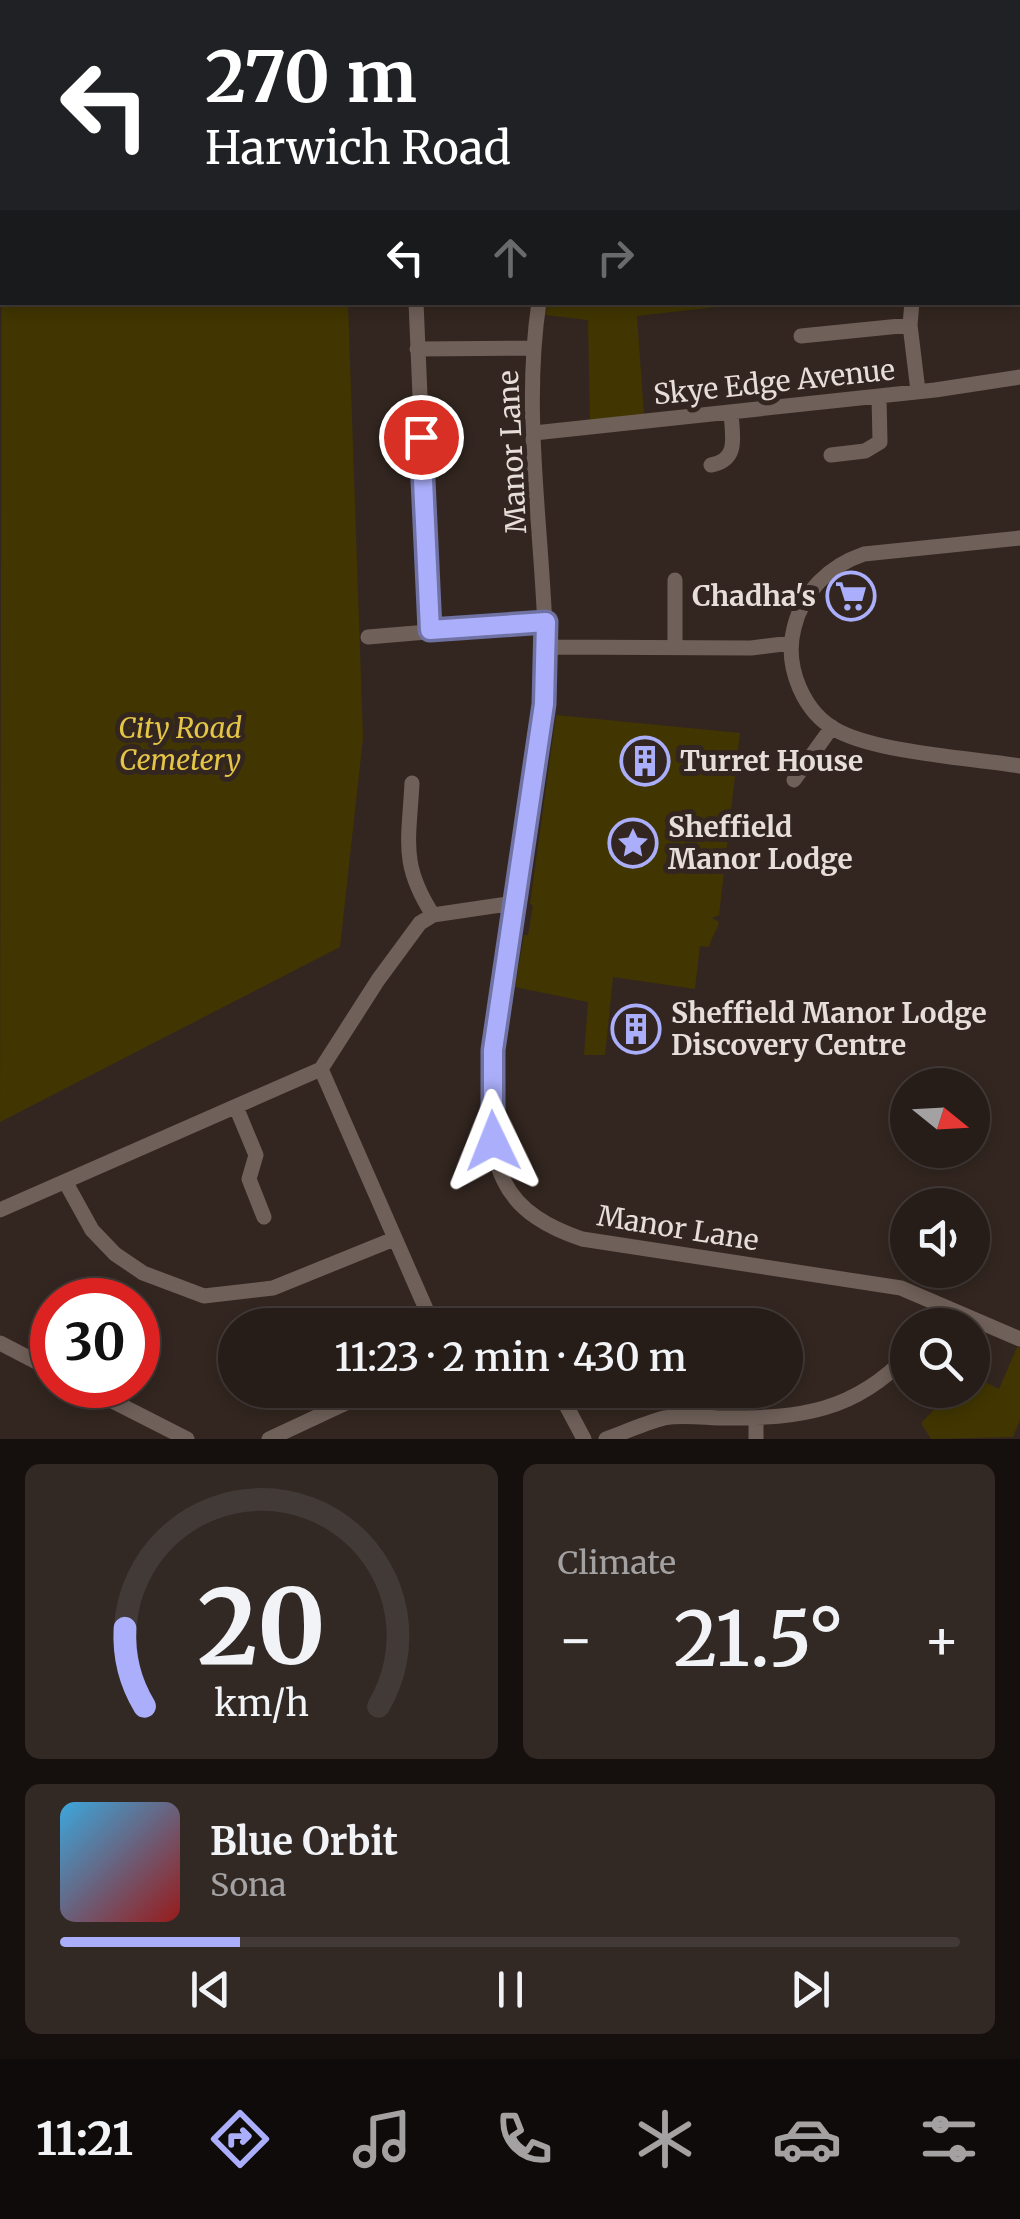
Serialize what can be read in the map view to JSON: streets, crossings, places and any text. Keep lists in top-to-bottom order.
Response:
{
  "streets": {
    "street": ["Skye Edge Avenue", "Manor Lane"]
  },
  "crossings": [
    ["Skye Edge Avenue", "Manor Lane"]
  ],
  "parks": ["City Road Cemetery"],
  "places": {
    "supermarket": ["Chadha's"],
    "building": ["Turret House", "Sheffield Manor Lodge Discovery Centre"],
    "place": ["Sheffield Manor Lodge"]
  },
  "north": "right",
  "page": {
    "turn": ["270 m", "Harwich Road"],
    "limit": "30",
    "trip": "11:23 · 2 min · 430 m",
    "tile": "Climate",
    "heat": ["−", "21.5°", "+"],
    "song": ["Blue Orbit", "Sona"],
    "tabs": "11:21",
    "gauge": ["20", "km/h"]
  }
}
